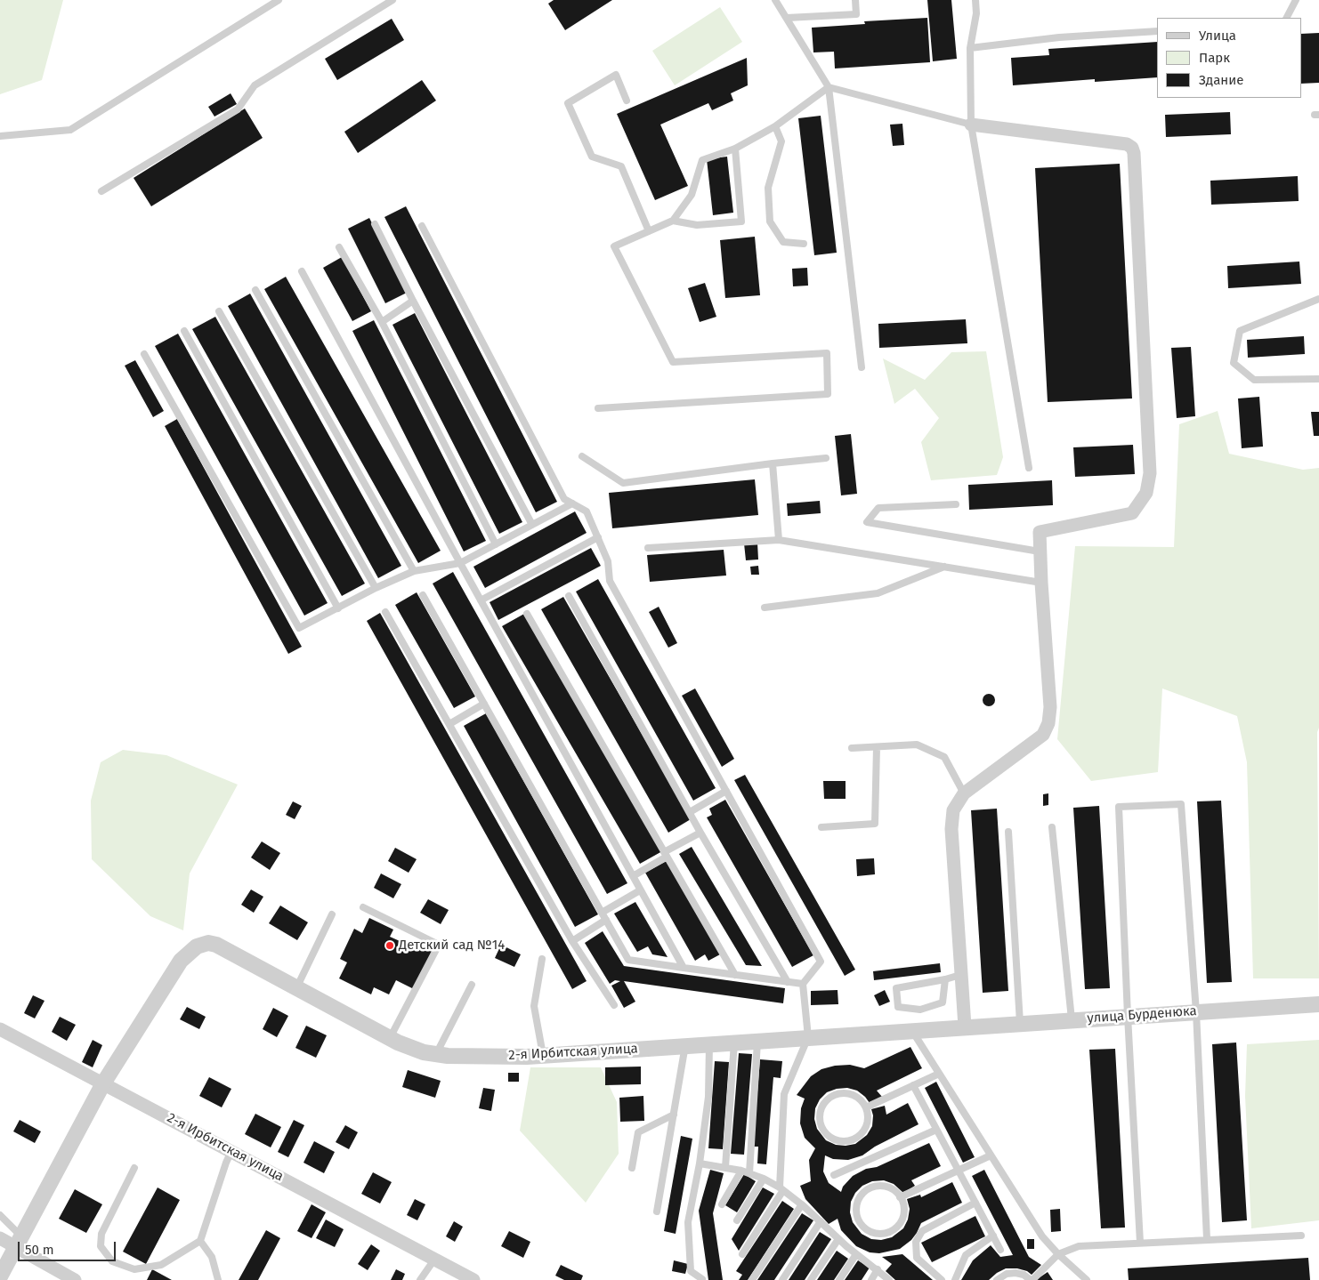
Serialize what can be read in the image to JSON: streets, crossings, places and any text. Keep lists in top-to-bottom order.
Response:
{
  "streets": {
    "street": ["улица Бурденюка", "2-я Ирбитская улица"]
  },
  "crossings": [
    ["улица Бурденюка", "2-я Ирбитская улица"]
  ],
  "places": ["Детский сад №14"],
  "legend": ["Улица", "Парк", "Здание"],
  "scale_bar": "50 m"
}
